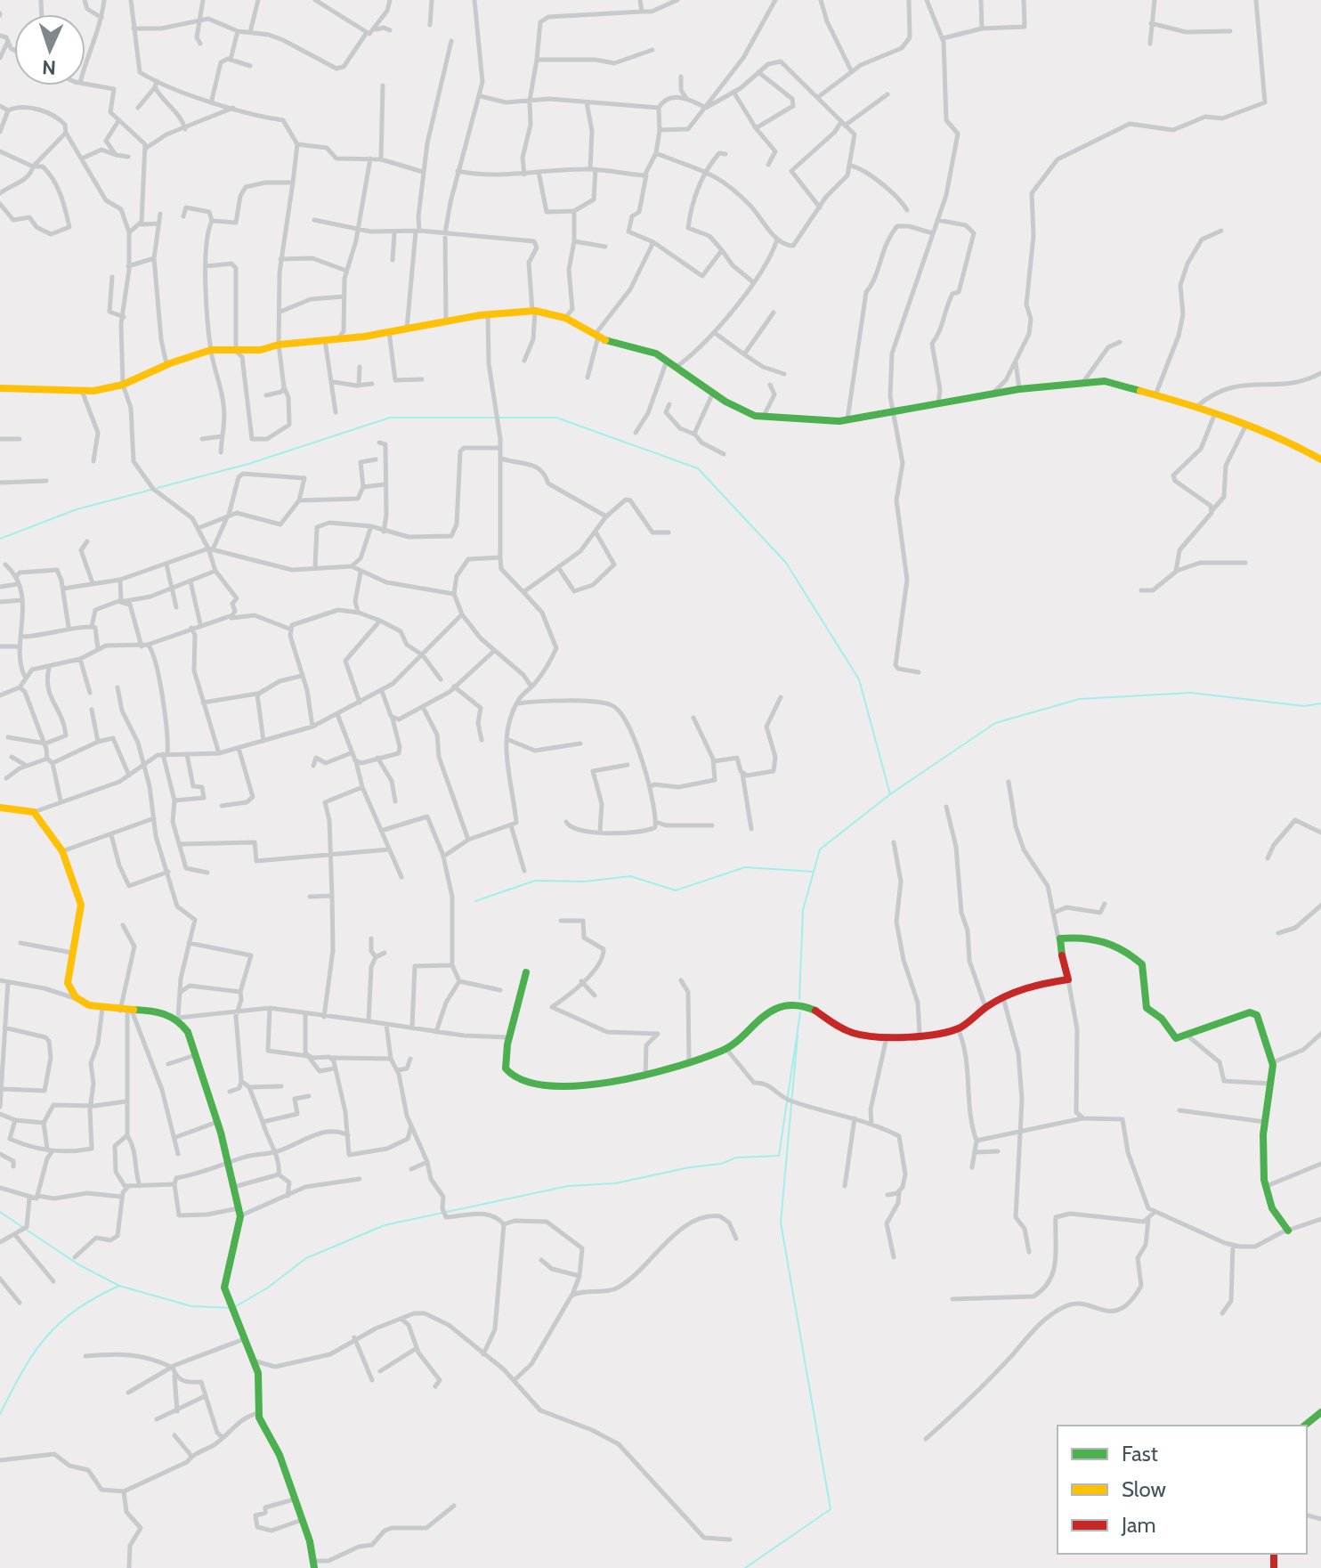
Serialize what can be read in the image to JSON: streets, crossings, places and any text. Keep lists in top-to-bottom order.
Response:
{
  "legend": ["Fast", "Slow", "Jam"],
  "north": "bottom"
}
